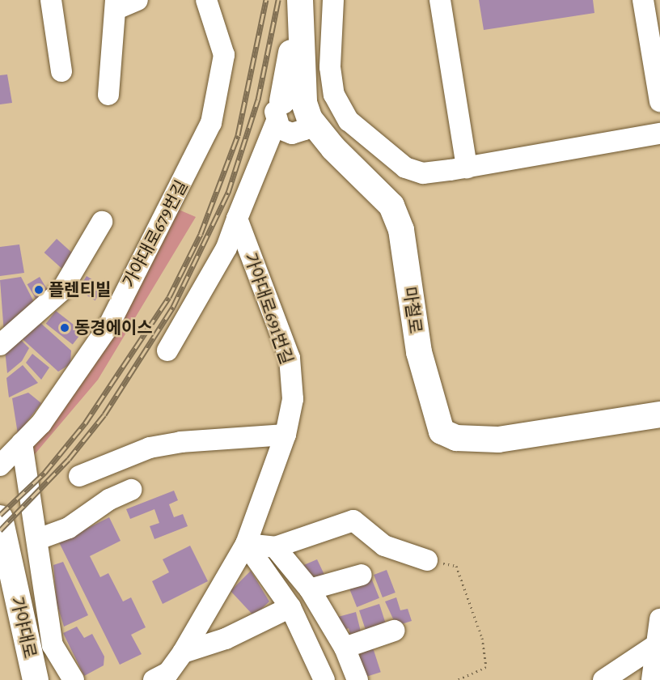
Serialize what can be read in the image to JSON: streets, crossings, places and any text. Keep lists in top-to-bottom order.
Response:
{
  "streets": {
    "main road": ["마철로", "가야대로"],
    "street": ["가야대로679번길", "가야대로691번길"]
  },
  "places": ["플렌티빌", "동경에이스"]
}
